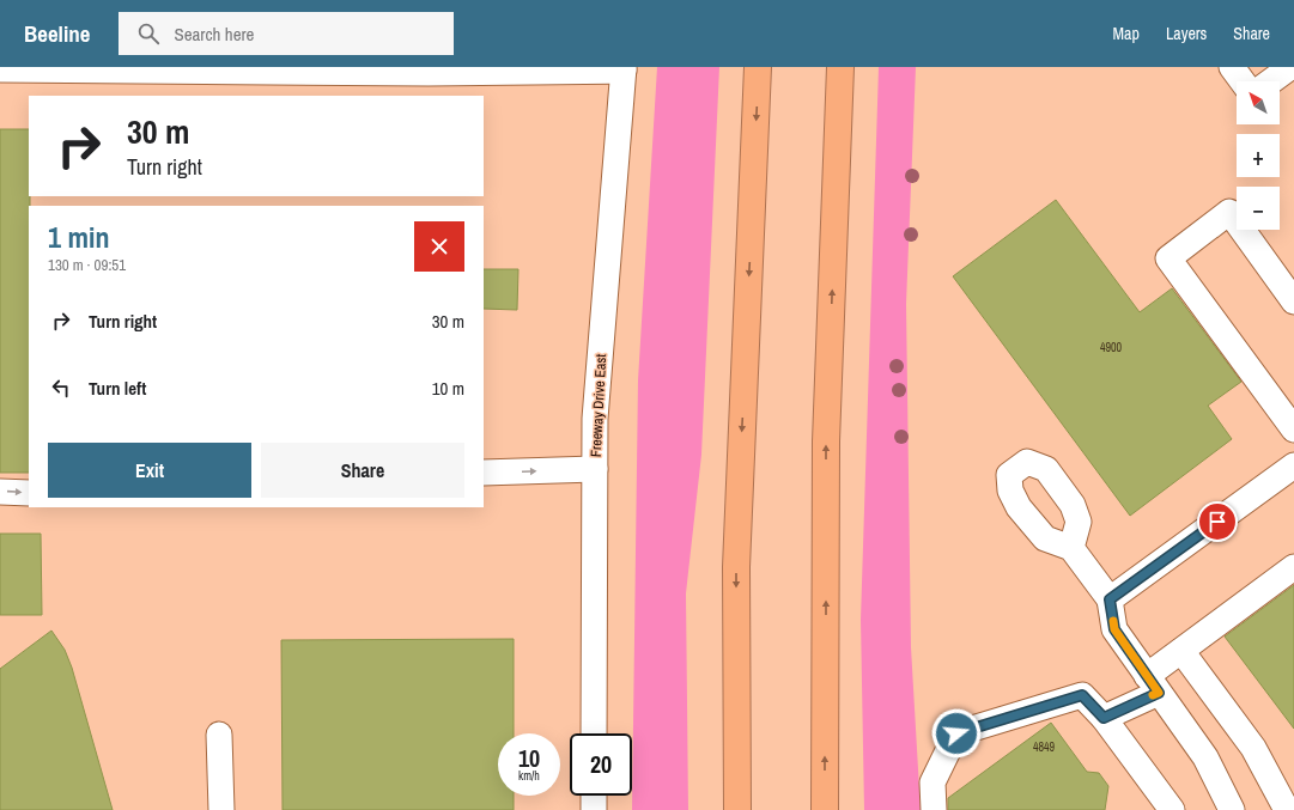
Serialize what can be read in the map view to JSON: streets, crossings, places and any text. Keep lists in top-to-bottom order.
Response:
{
  "streets": {
    "street": ["Freeway Drive East"]
  },
  "house_numbers": ["4900", "4849"],
  "north": "top left",
  "page": {
    "header": "Beeline",
    "search": "Search here",
    "nav": ["Map", "Layers", "Share"],
    "map_buttons": ["+", "−"],
    "turn": ["30 m", "Turn right"],
    "heading": ["1 min", "130 m · 09:51"],
    "list": [
      {
        "name": "Turn right",
        "value": "30 m"
      },
      {
        "name": "Turn left",
        "value": "10 m"
      }
    ],
    "buttons": ["Exit", "Share"],
    "speed": "10 km/h",
    "limit": "20"
  }
}
